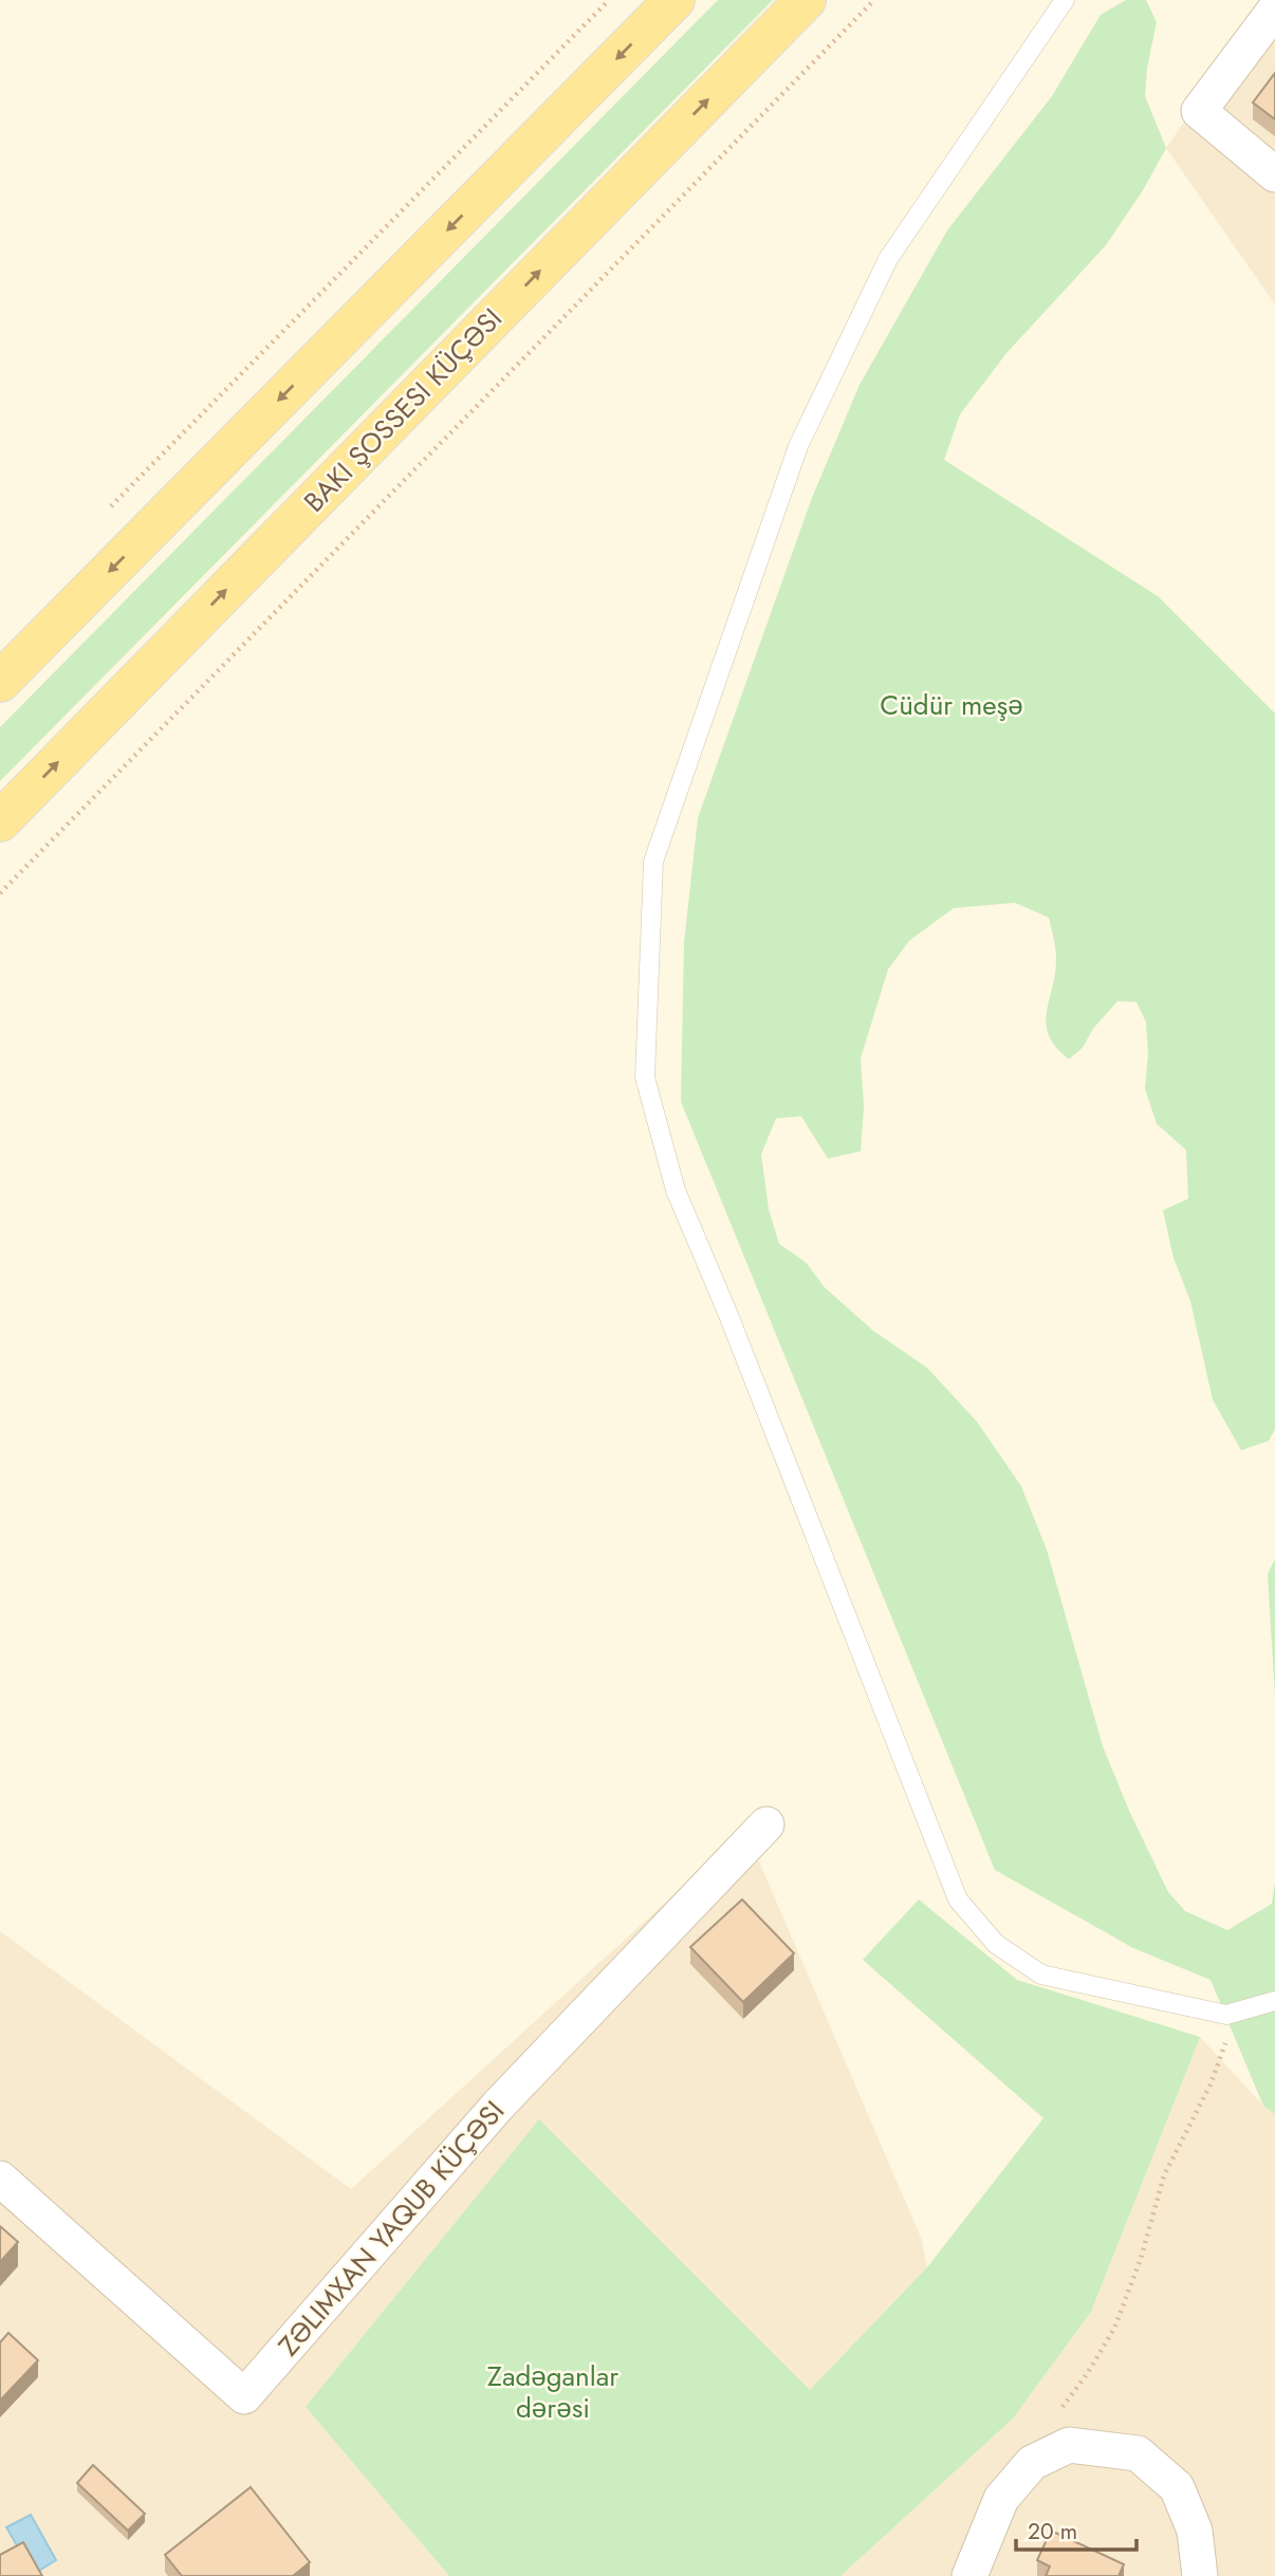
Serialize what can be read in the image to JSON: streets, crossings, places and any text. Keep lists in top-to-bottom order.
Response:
{
  "streets": {
    "street": ["ZƏLIMXAN YAQUB KÜÇƏSI"]
  },
  "parks": ["Cüdür meşə", "Zadəganlar dərəsi"],
  "scale_bar": "20 m"
}
